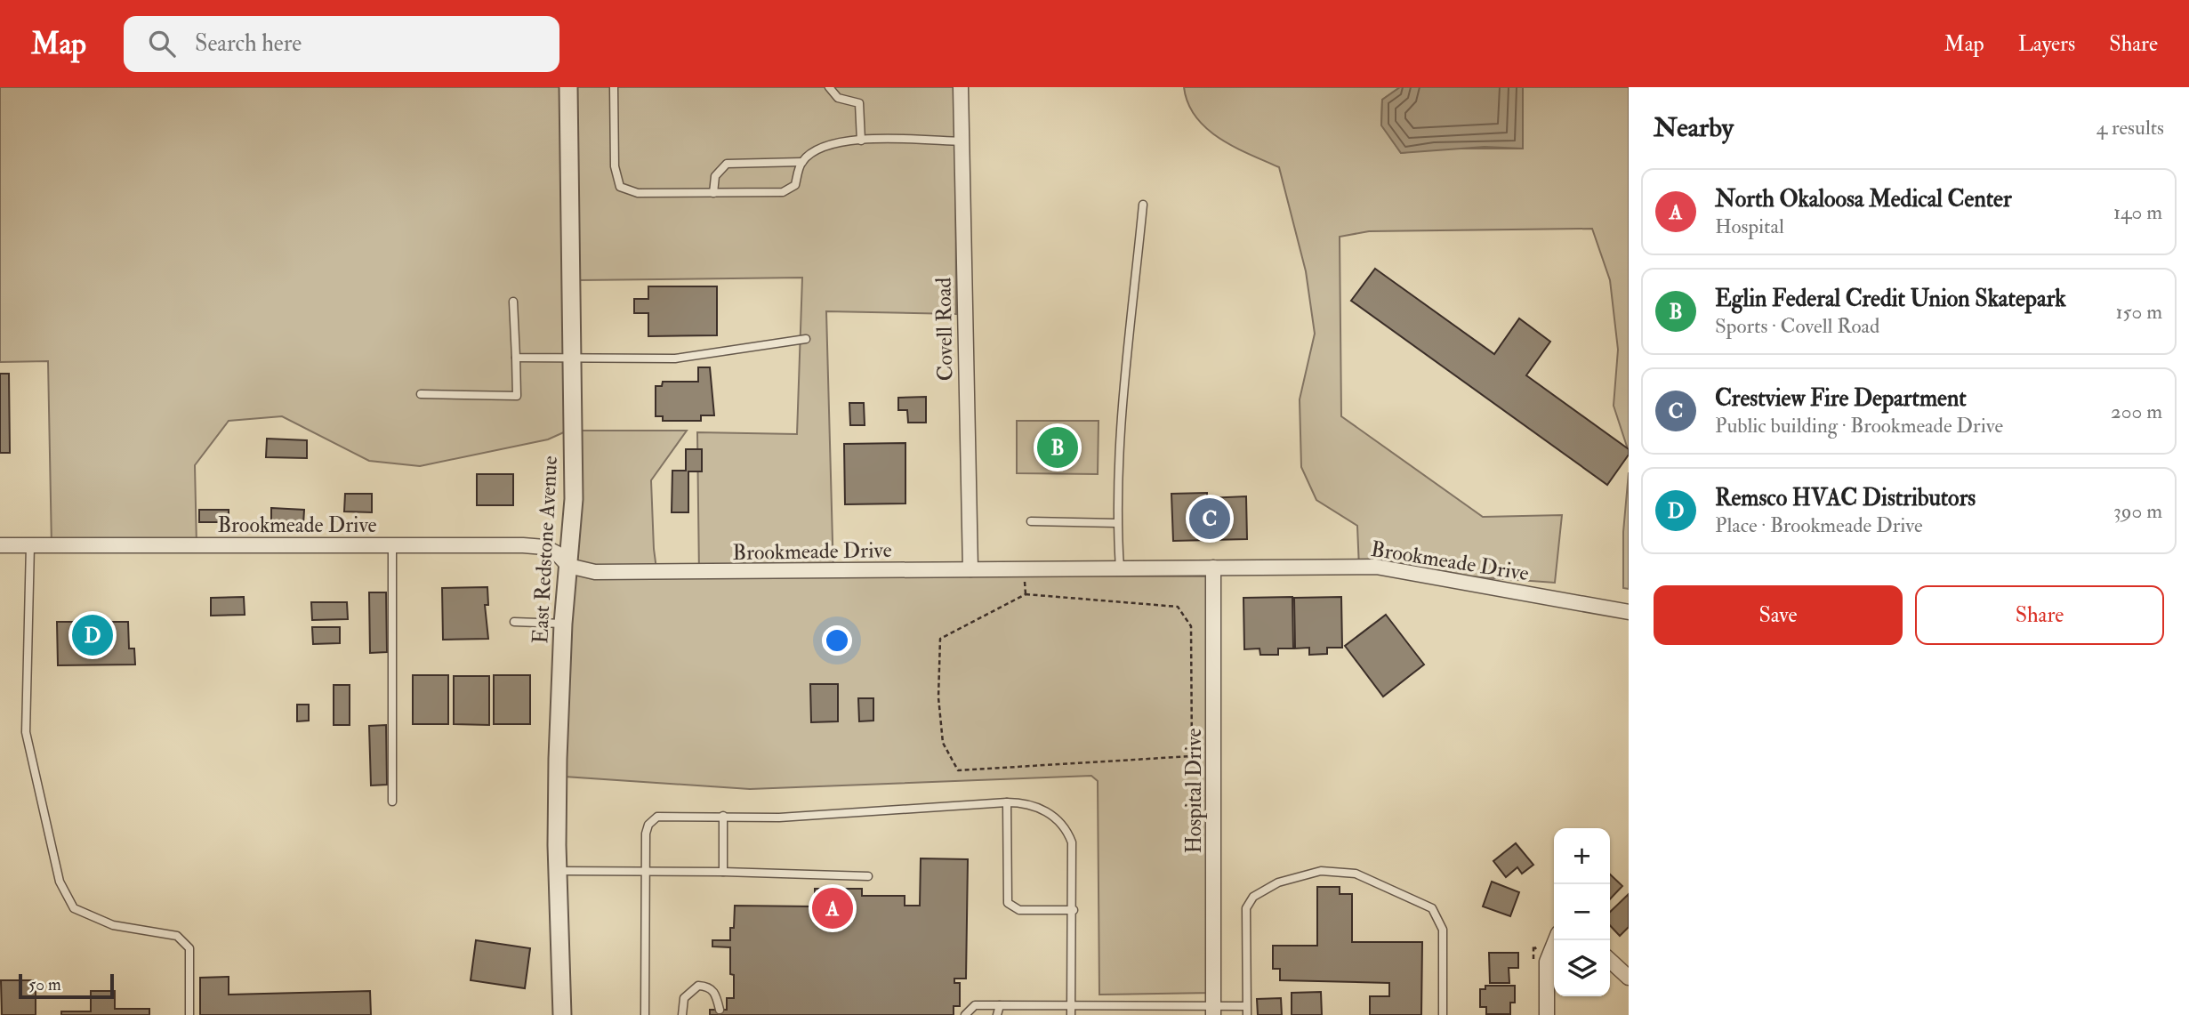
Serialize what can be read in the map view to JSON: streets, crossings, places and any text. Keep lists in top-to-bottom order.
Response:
{
  "streets": {
    "street": [
      "Covell Road",
      "Brookmeade Drive",
      "East Redstone Avenue",
      "Hospital Drive"
    ]
  },
  "crossings": [
    ["Covell Road", "Brookmeade Drive"],
    ["Brookmeade Drive", "East Redstone Avenue"],
    ["Brookmeade Drive", "Hospital Drive"]
  ],
  "scale_bar": "50 m",
  "page": {
    "header": "Map",
    "search": "Search here",
    "nav": ["Map", "Layers", "Share"],
    "heading": ["Nearby", "4 results"],
    "list": [
      {
        "mark": "A",
        "name": "North Okaloosa Medical Center",
        "note": "Hospital",
        "value": "140 m"
      },
      {
        "mark": "B",
        "name": "Eglin Federal Credit Union Skatepark",
        "note": "Sports · Covell Road",
        "value": "150 m"
      },
      {
        "mark": "C",
        "name": "Crestview Fire Department",
        "note": "Public building · Brookmeade Drive",
        "value": "200 m"
      },
      {
        "mark": "D",
        "name": "Remsco HVAC Distributors",
        "note": "Place · Brookmeade Drive",
        "value": "390 m"
      }
    ],
    "pins": [
      "B",
      "C",
      "D",
      "A"
    ],
    "buttons": ["Save", "Share"],
    "map_buttons": ["+", "−"],
    "scale": "50 m"
  }
}
